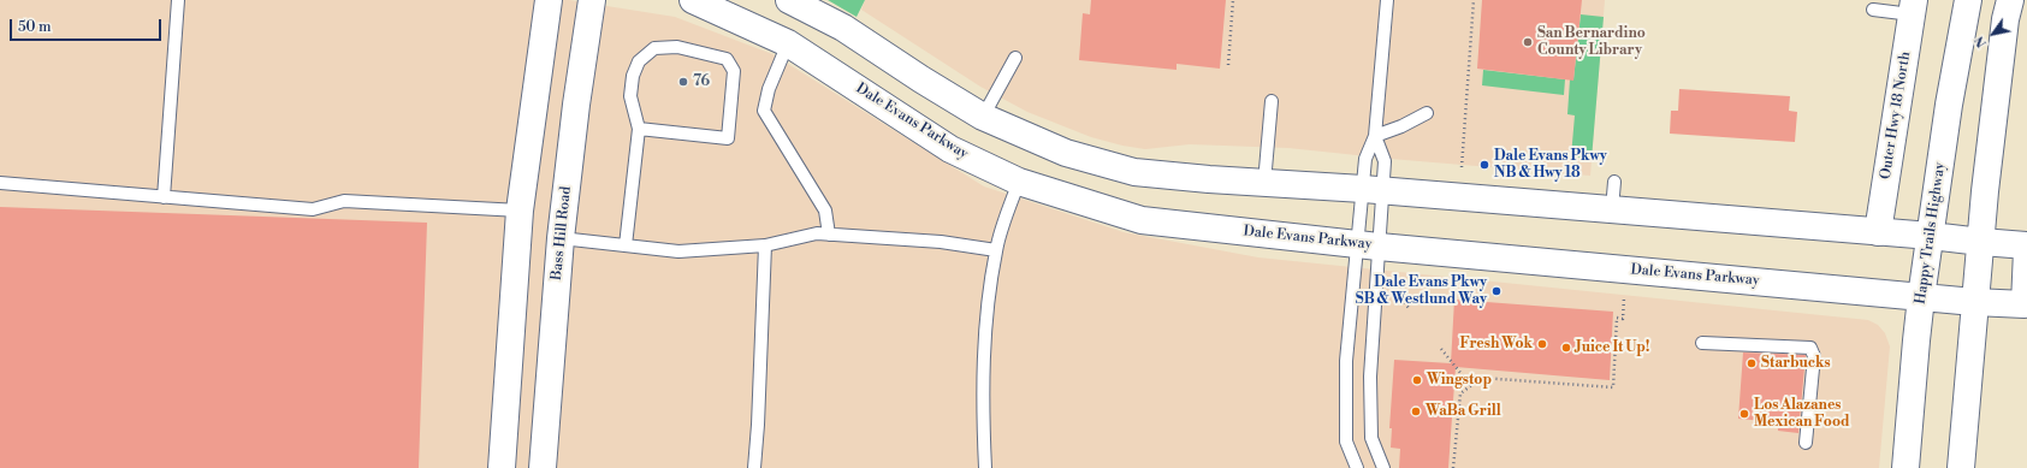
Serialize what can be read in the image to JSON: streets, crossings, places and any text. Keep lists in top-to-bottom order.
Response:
{
  "streets": {
    "main road": [
      "Outer Hwy 18 North",
      "Dale Evans Parkway",
      "Bass Hill Road",
      "Happy Trails Highway"
    ]
  },
  "crossings": [
    ["Dale Evans Parkway", "Happy Trails Highway"]
  ],
  "places": [
    "San Bernardino County Library",
    "76",
    "Dale Evans Pkwy NB & Hwy 18",
    "Dale Evans Pkwy SB & Westlund Way",
    "Fresh Wok",
    "Juice It Up!",
    "Starbucks",
    "Wingstop",
    "WaBa Grill",
    "Los Alazanes Mexican Food"
  ],
  "scale_bar": "50 m",
  "north": "bottom left"
}
